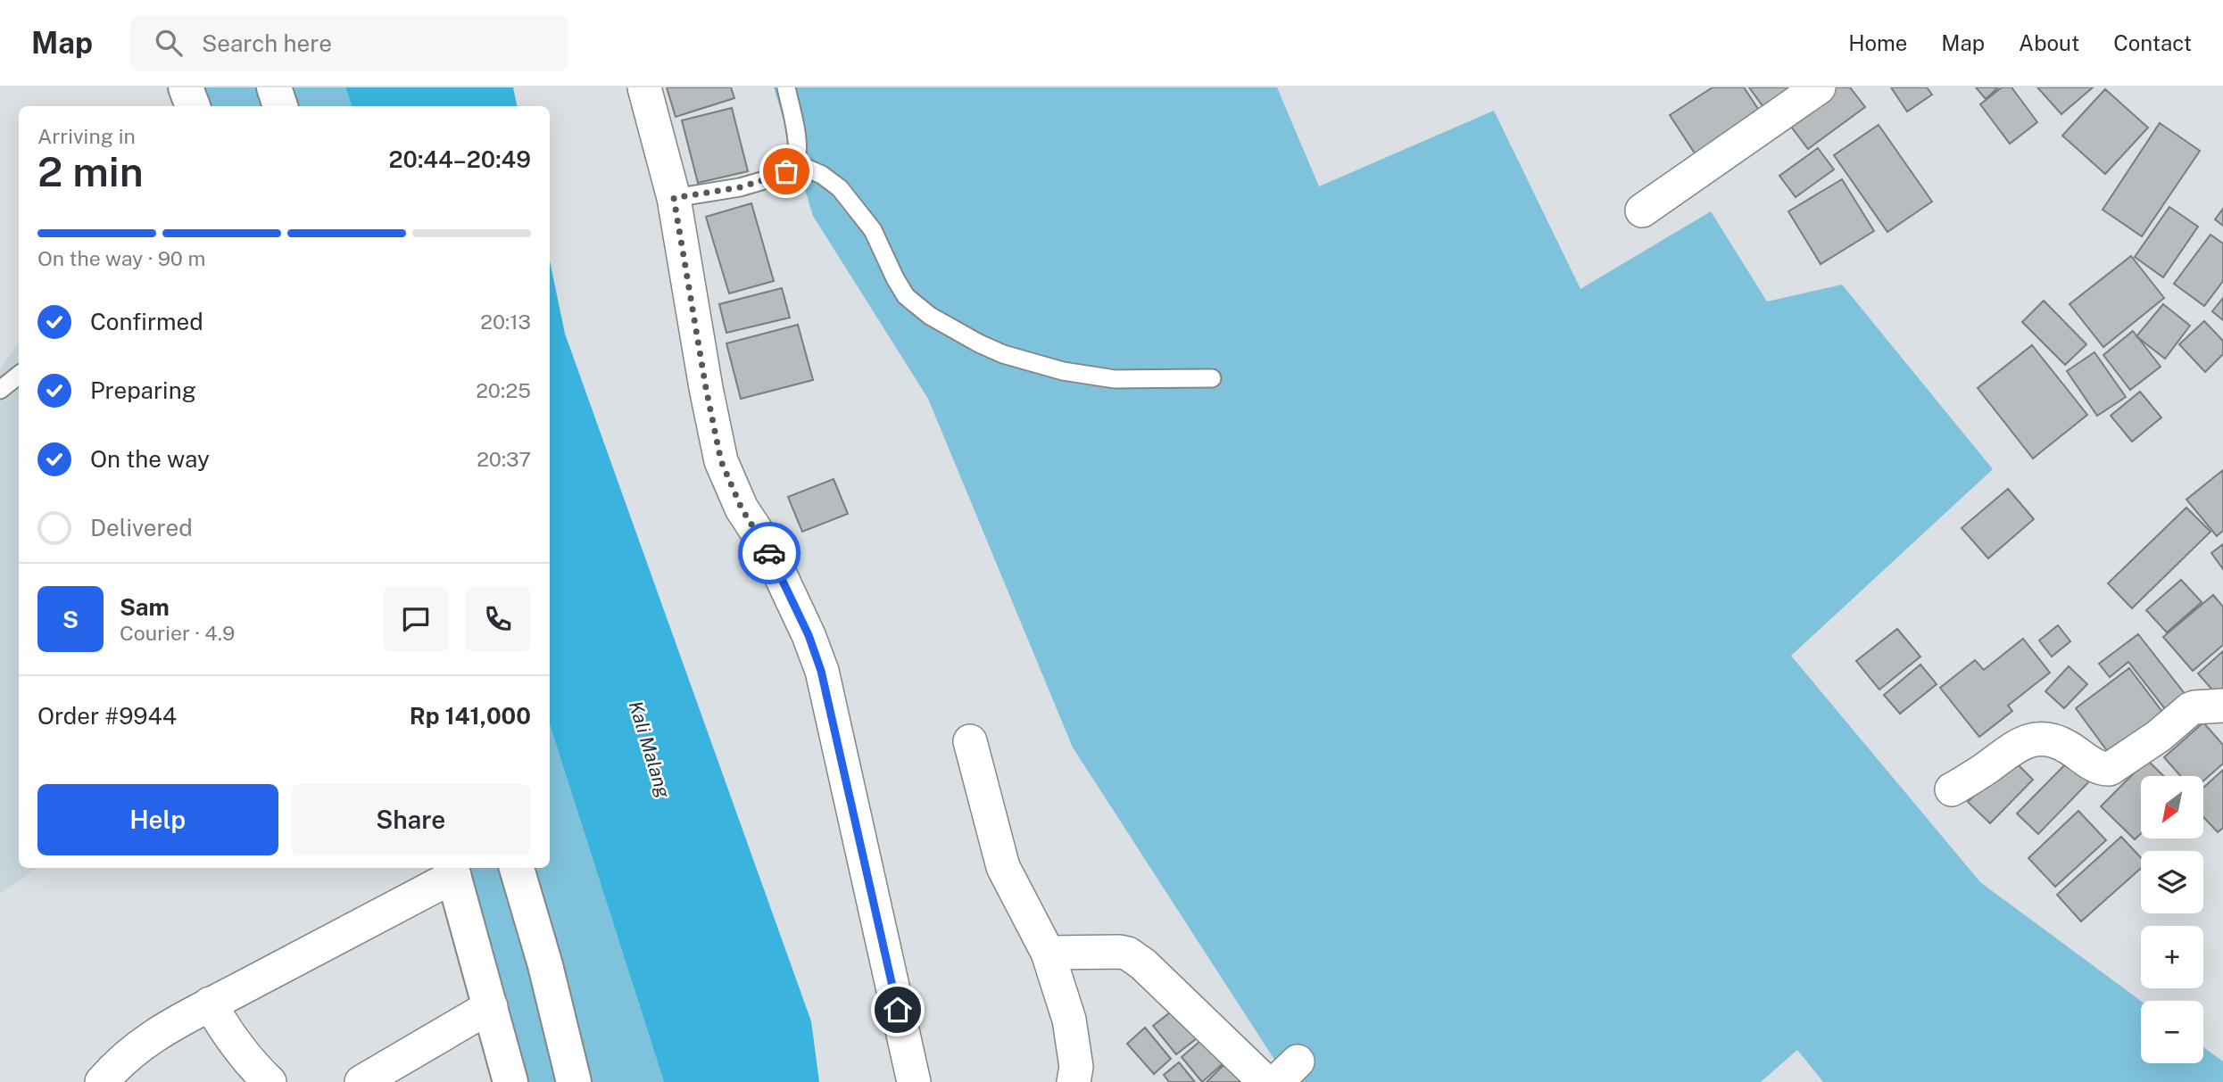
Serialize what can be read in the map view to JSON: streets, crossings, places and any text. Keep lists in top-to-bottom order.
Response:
{
  "water": ["Kali Malang"],
  "north": "bottom left",
  "page": {
    "header": "Map",
    "search": "Search here",
    "nav": [
      "Home",
      "Map",
      "About",
      "Contact"
    ],
    "heading": ["2 min", "Arriving in", "20:44–20:49"],
    "panel": [
      "Sam",
      "Courier · 4.9",
      "Order #9944",
      "Rp 141,000"
    ],
    "bar": "On the way · 90 m",
    "list": [
      ["Confirmed", "20:13"],
      ["Preparing", "20:25"],
      ["On the way", "20:37"],
      "Delivered"
    ],
    "round": "S",
    "buttons": ["Help", "Share"],
    "map_buttons": ["+", "−"]
  }
}
